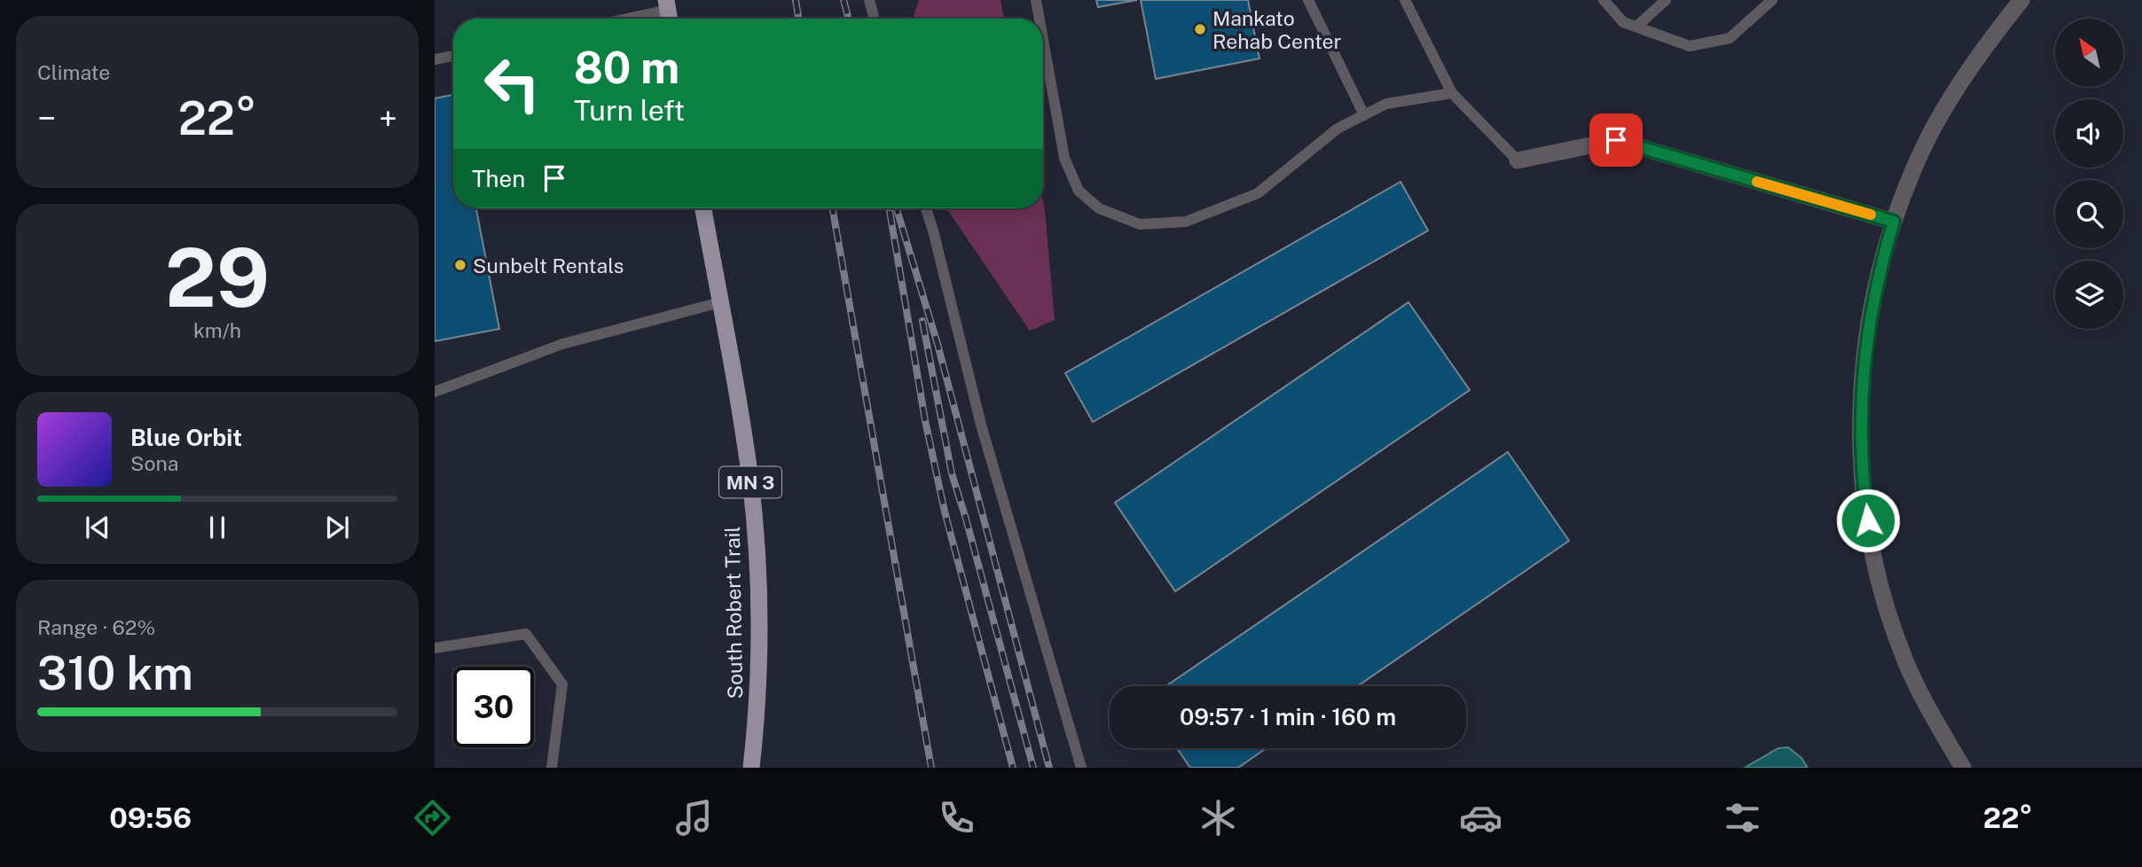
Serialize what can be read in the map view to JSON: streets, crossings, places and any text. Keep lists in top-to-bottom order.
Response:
{
  "streets": {
    "main road": ["MN 3", "South Robert Trail"]
  },
  "places": ["Mankato Rehab Center", "Sunbelt Rentals"],
  "north": "top left",
  "page": {
    "tile": [
      "Climate",
      ["29", "km/h"],
      ["Range · 62%", "310 km"]
    ],
    "turn": ["80 m", "Turn left"],
    "heat": ["−", "22°", "+"],
    "then": "Then",
    "song": ["Blue Orbit", "Sona"],
    "limit": "30",
    "trip": "09:57 · 1 min · 160 m",
    "tabs": ["09:56", "22°"]
  }
}
